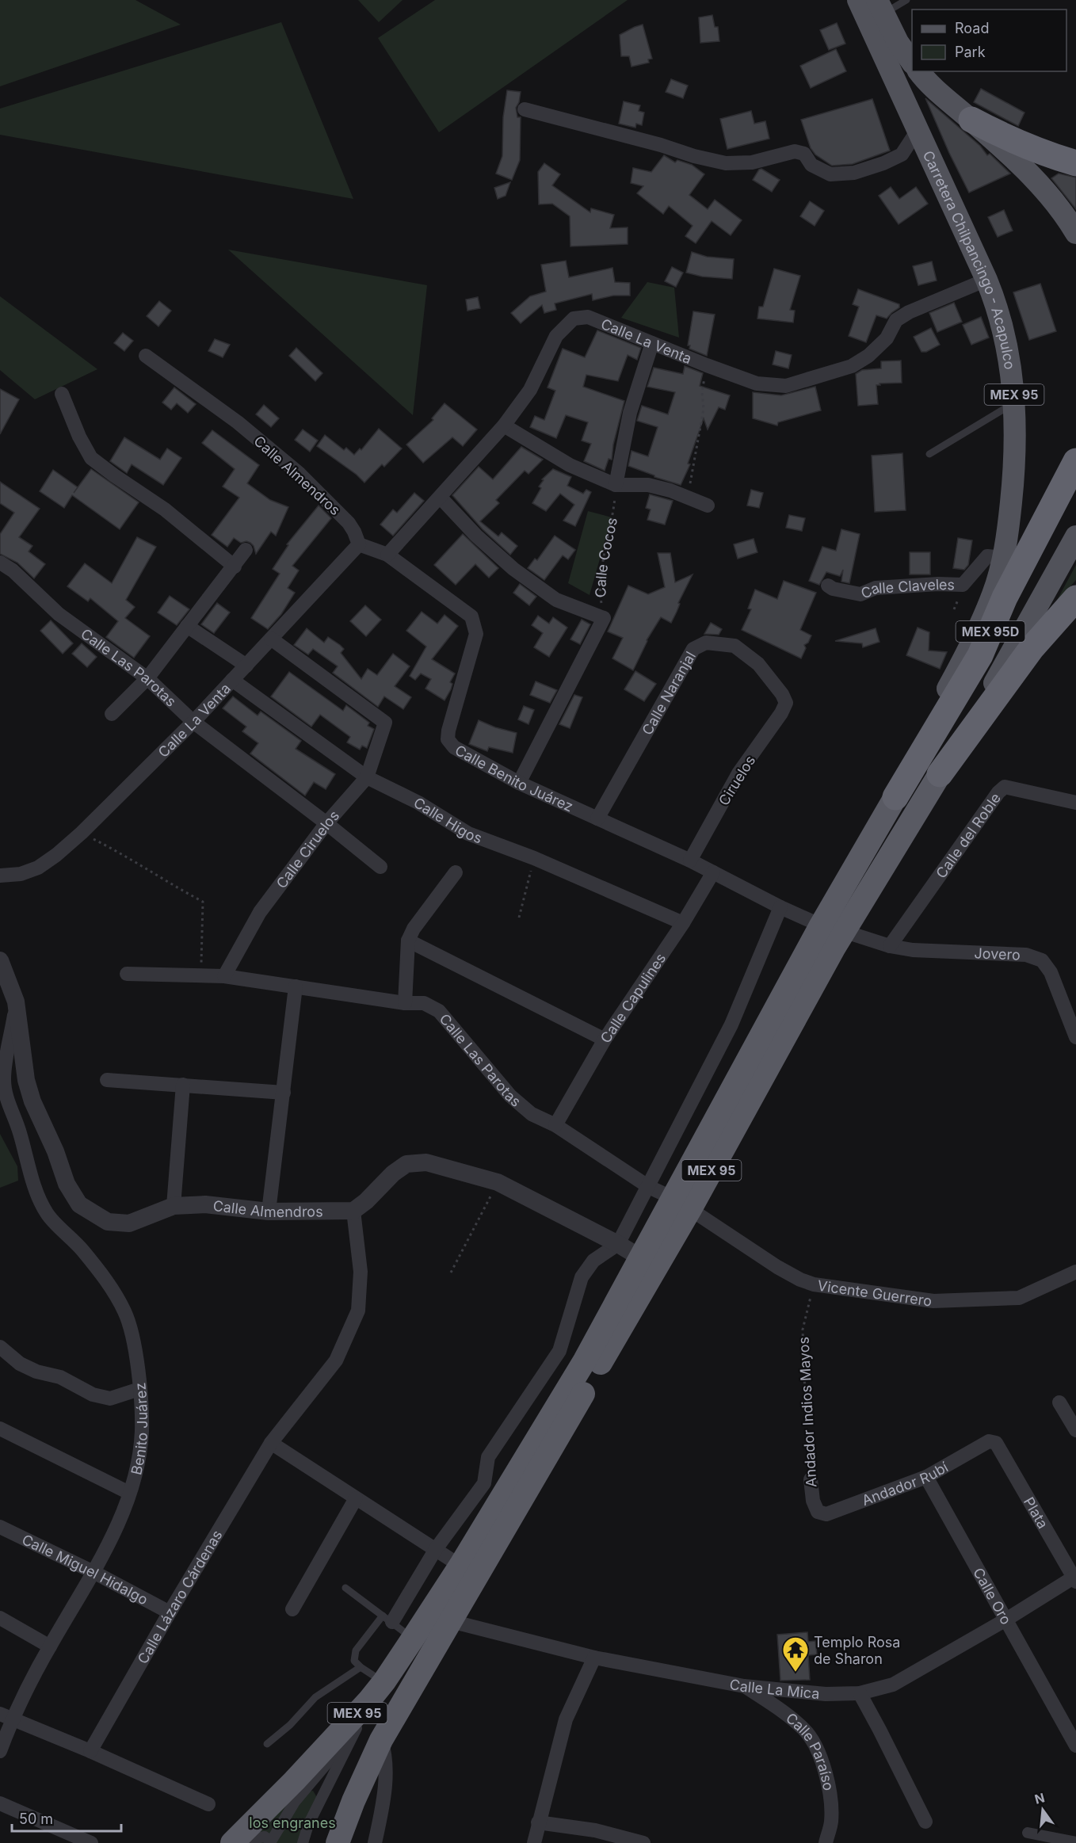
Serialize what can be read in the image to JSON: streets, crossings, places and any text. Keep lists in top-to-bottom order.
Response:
{
  "streets": {
    "highway": ["MEX 95", "MEX 95D"],
    "main road": ["Carretera Chilpancingo - Acapulco"],
    "street": [
      "Calle La Venta",
      "Calle Almendros",
      "Calle Cocos",
      "Calle Claveles",
      "Calle Las Parotas",
      "Calle Naranjal",
      "Calle Benito Juárez",
      "Ciruelos",
      "Calle Higos",
      "Calle del Roble",
      "Calle Ciruelos",
      "Jovero",
      "Calle Capulines",
      "Vicente Guerrero",
      "Andador Indios Mayos",
      "Benito Juárez",
      "Andador Rubí",
      "Plata",
      "Calle Miguel Hidalgo",
      "Calle Lázaro Cárdenas",
      "Calle Oro",
      "Calle La Mica",
      "Calle Paraíso"
    ]
  },
  "crossings": [
    ["Carretera Chilpancingo - Acapulco", "Calle La Venta"],
    ["Carretera Chilpancingo - Acapulco", "MEX 95"],
    ["Carretera Chilpancingo - Acapulco", "Calle Claveles"],
    ["Carretera Chilpancingo - Acapulco", "MEX 95D"],
    ["Calle La Venta", "Calle Almendros"],
    ["Calle La Venta", "Calle Las Parotas"],
    ["Calle La Venta", "Calle Benito Juárez"],
    ["Calle La Venta", "Calle Higos"],
    ["Calle La Venta", "Calle Ciruelos"],
    ["MEX 95", "MEX 95D"],
    ["MEX 95", "Calle Las Parotas"],
    ["MEX 95", "Calle Benito Juárez"],
    ["MEX 95", "Jovero"],
    ["MEX 95", "Vicente Guerrero"],
    ["MEX 95", "Calle La Mica"],
    ["Calle Almendros", "Calle Benito Juárez"],
    ["Calle Almendros", "Benito Juárez"],
    ["Calle Almendros", "Calle Lázaro Cárdenas"],
    ["Calle Cocos", "Calle Benito Juárez"],
    ["Calle Las Parotas", "Calle Ciruelos"],
    ["Calle Las Parotas", "Calle Capulines"],
    ["Calle Las Parotas", "Vicente Guerrero"],
    ["Calle Naranjal", "Calle Benito Juárez"],
    ["Calle Naranjal", "Ciruelos"],
    ["Calle Benito Juárez", "Ciruelos"],
    ["Calle Benito Juárez", "Calle Capulines"],
    ["Calle Higos", "Calle Ciruelos"],
    ["Calle Higos", "Calle Capulines"],
    ["Calle del Roble", "Jovero"],
    ["Vicente Guerrero", "Andador Indios Mayos"],
    ["Andador Indios Mayos", "Andador Rubí"],
    ["Benito Juárez", "Calle Miguel Hidalgo"],
    ["Andador Rubí", "Plata"],
    ["Andador Rubí", "Calle Oro"],
    ["Plata", "Calle La Mica"],
    ["Calle Miguel Hidalgo", "Calle Lázaro Cárdenas"],
    ["Calle Oro", "Calle La Mica"],
    ["Calle La Mica", "Calle Paraíso"]
  ],
  "parks": ["los engranes"],
  "places": {
    "temple": ["Templo Rosa de Sharon"]
  },
  "legend": ["Road", "Park"],
  "scale_bar": "50 m",
  "north": "top"
}
